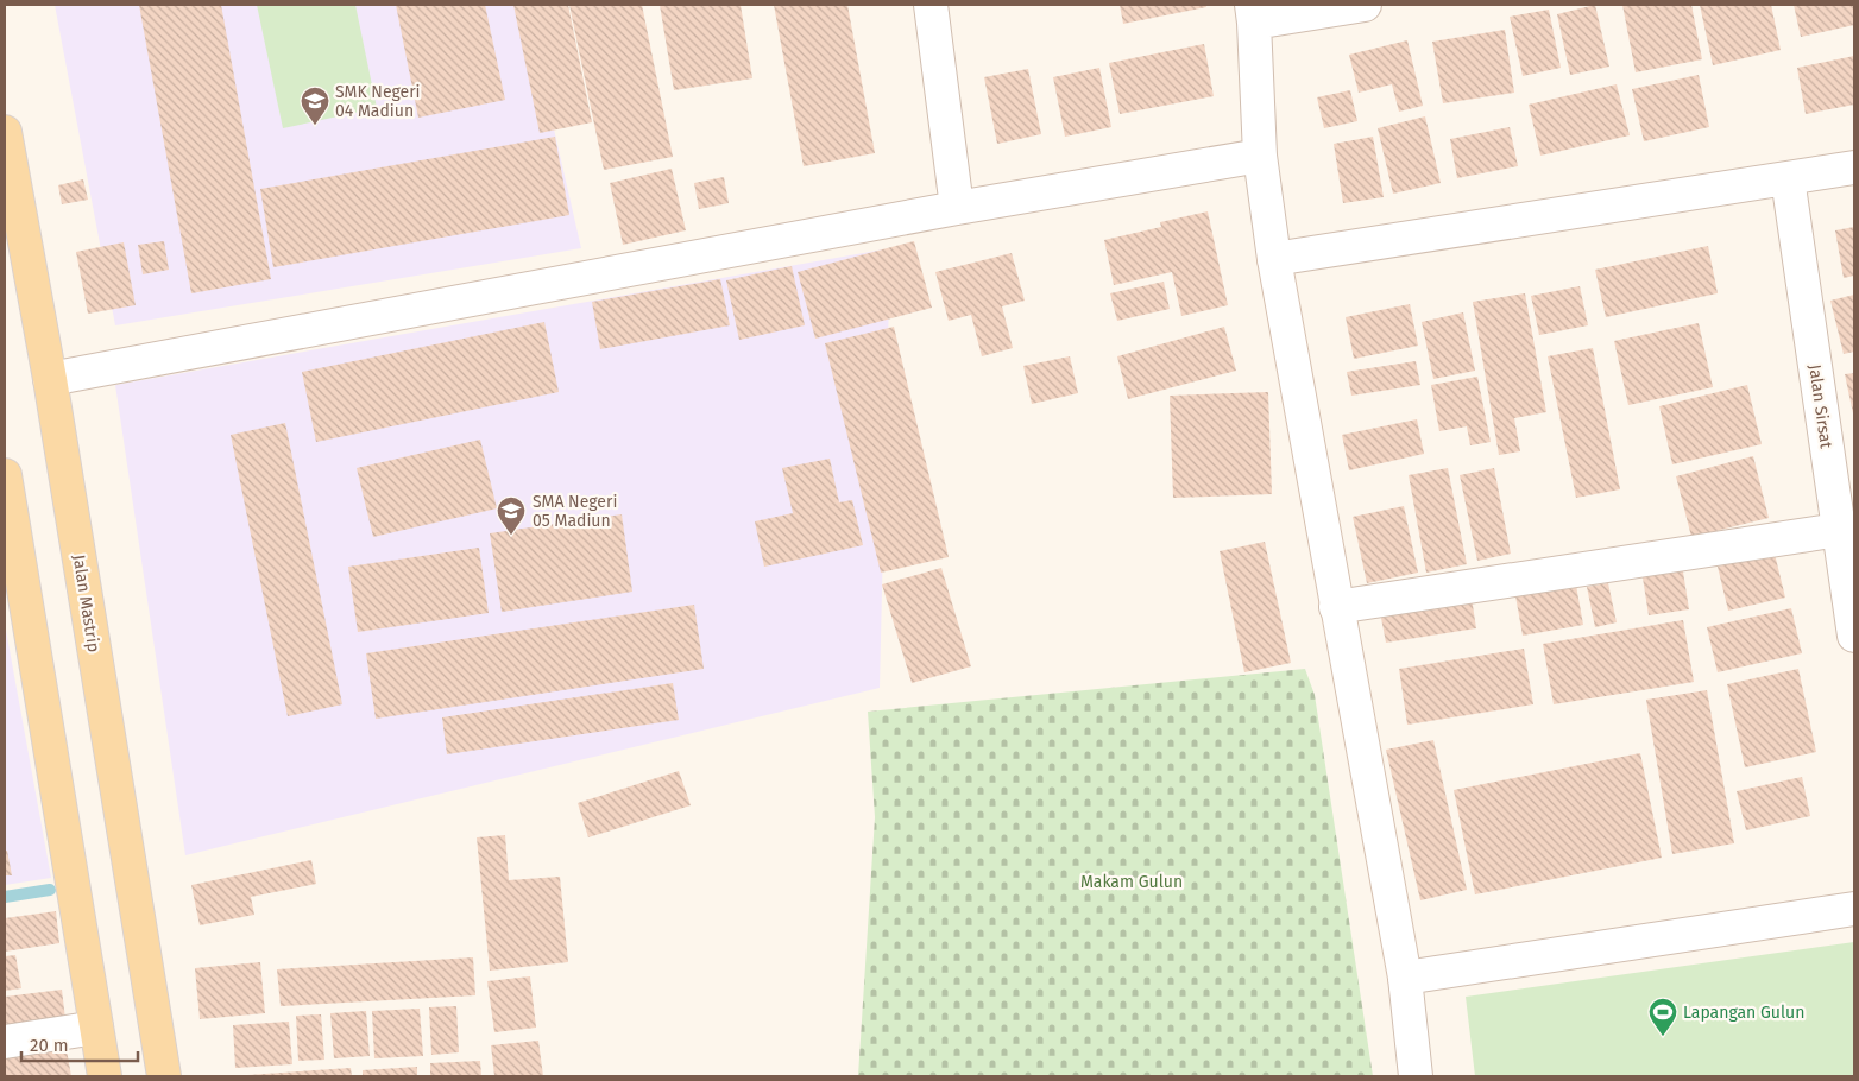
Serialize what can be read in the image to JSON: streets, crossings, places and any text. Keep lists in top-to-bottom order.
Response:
{
  "streets": {
    "main road": ["Jalan Mastrip"],
    "street": ["Jalan Sirsat"]
  },
  "parks": ["Makam Gulun"],
  "places": {
    "school or university": ["SMK Negeri 04 Madiun", "SMA Negeri 05 Madiun"],
    "sports": ["Lapangan Gulun"]
  },
  "scale_bar": "20 m"
}
